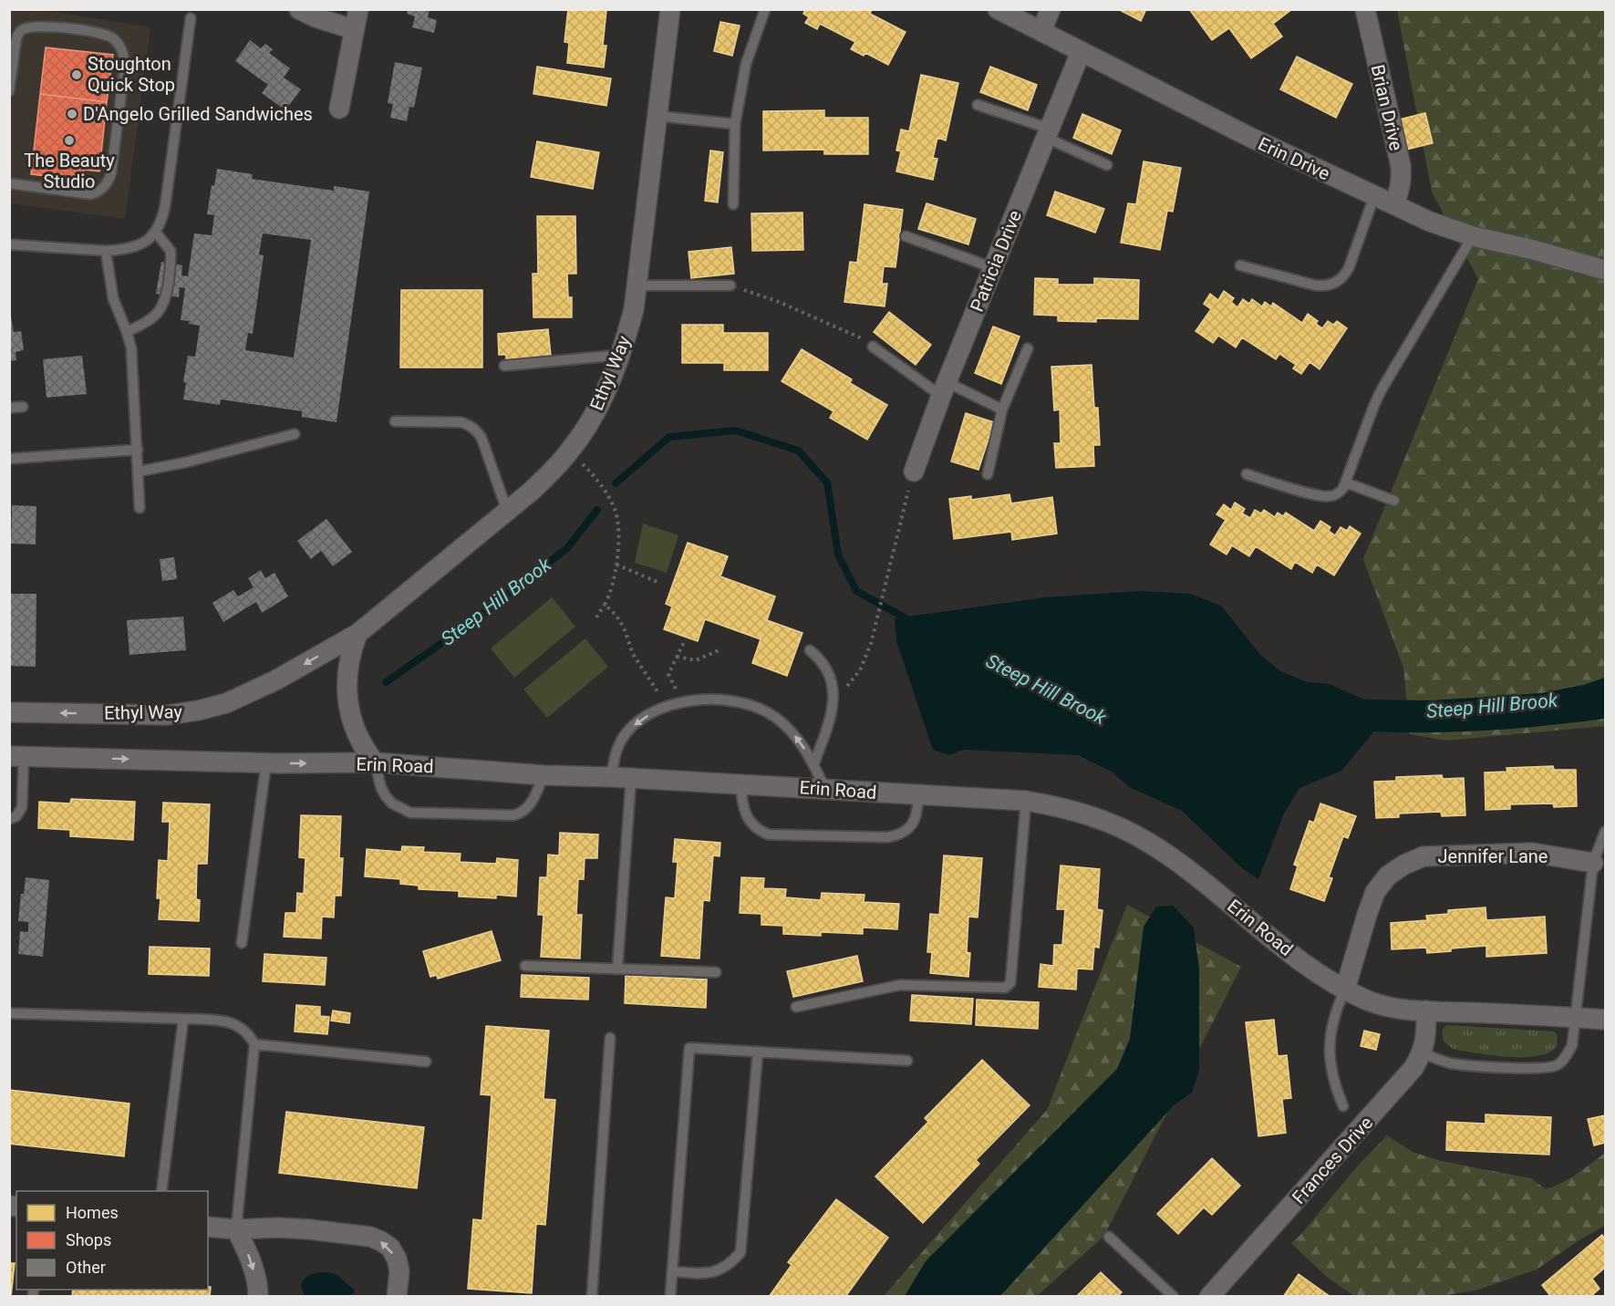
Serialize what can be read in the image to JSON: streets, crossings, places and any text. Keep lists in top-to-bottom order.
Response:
{
  "streets": {
    "street": [
      "Brian Drive",
      "Erin Drive",
      "Patricia Drive",
      "Ethyl Way",
      "Erin Road",
      "Jennifer Lane",
      "Frances Drive"
    ]
  },
  "crossings": [
    ["Brian Drive", "Erin Drive"],
    ["Erin Drive", "Patricia Drive"],
    ["Erin Road", "Jennifer Lane"],
    ["Erin Road", "Frances Drive"]
  ],
  "water": ["Steep Hill Brook"],
  "places": ["Stoughton Quick Stop", "D'Angelo Grilled Sandwiches", "The Beauty Studio"],
  "legend": ["Homes", "Shops", "Other"]
}
